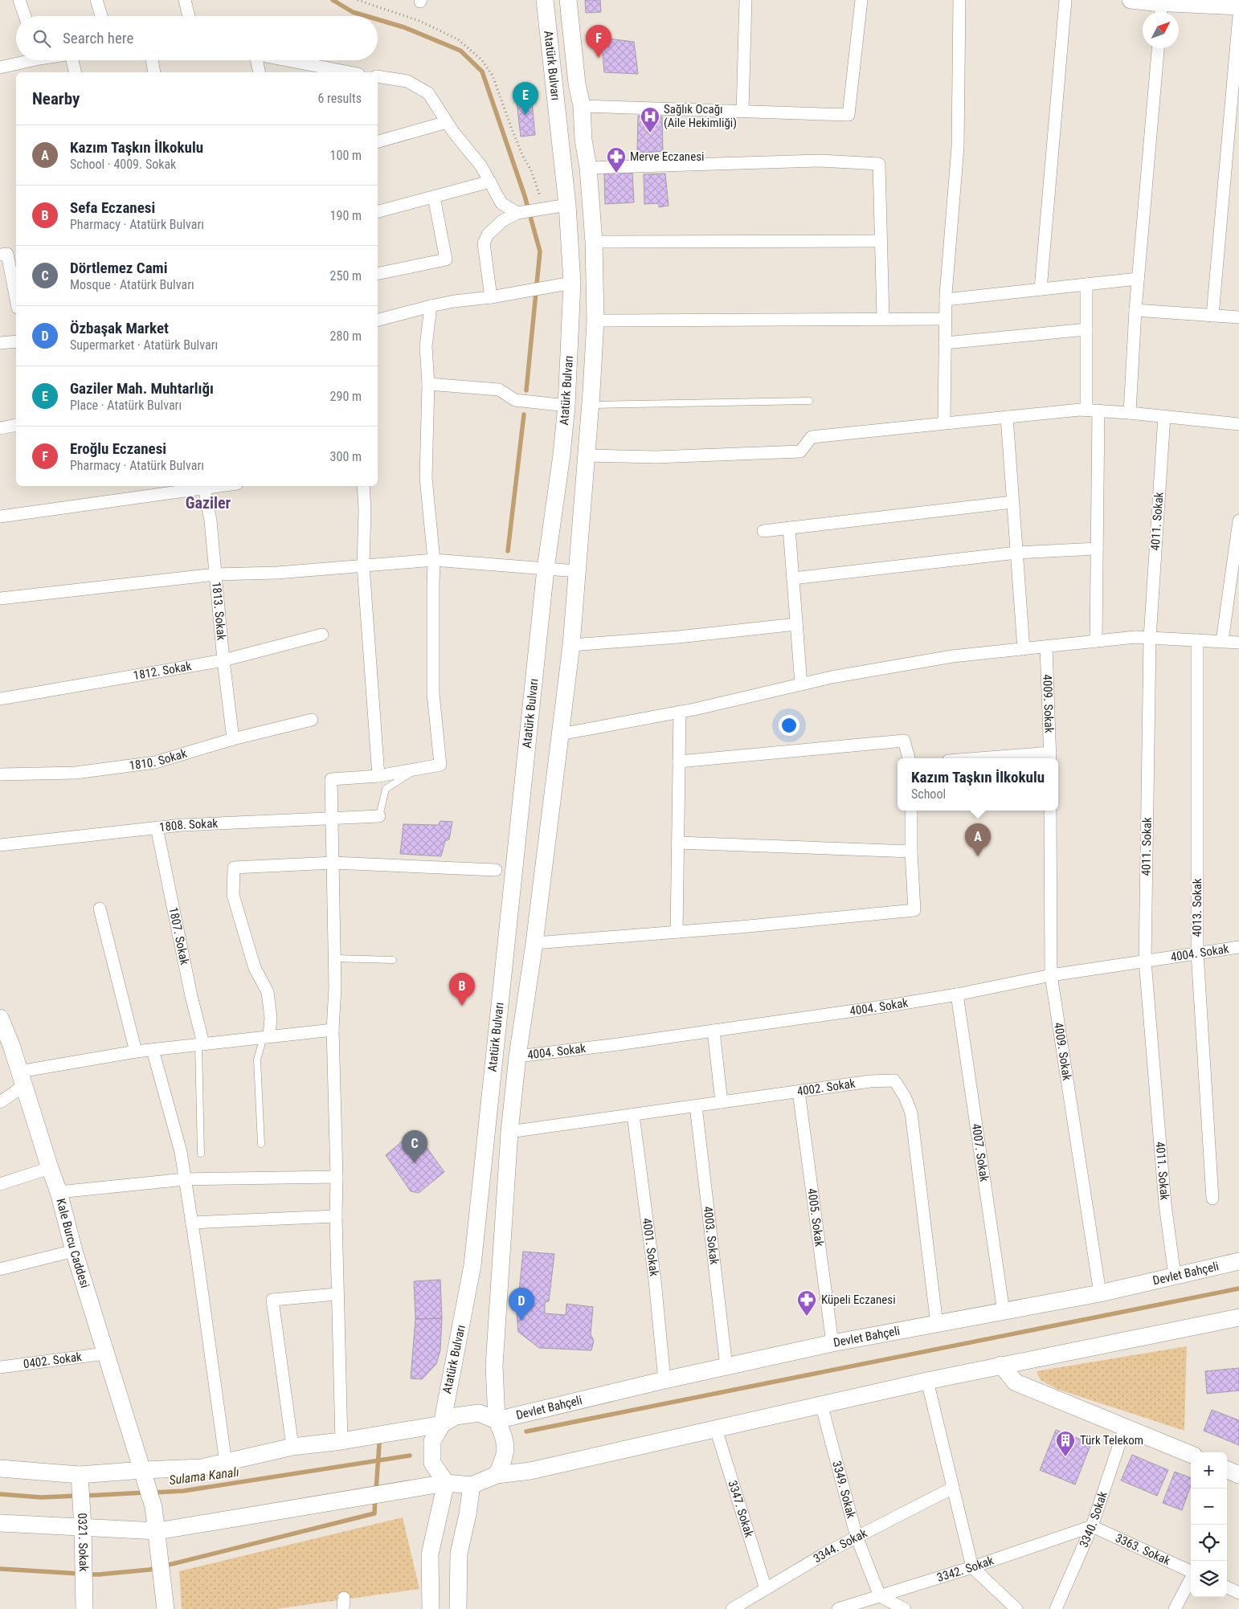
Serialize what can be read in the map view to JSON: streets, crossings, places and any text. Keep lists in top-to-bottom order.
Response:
{
  "streets": {
    "street": [
      "Atatürk Bulvarı",
      "4011. Sokak",
      "1813. Sokak",
      "1812. Sokak",
      "4009. Sokak",
      "1810. Sokak",
      "1808. Sokak",
      "4013. Sokak",
      "1807. Sokak",
      "4004. Sokak",
      "4002. Sokak",
      "4007. Sokak",
      "4005. Sokak",
      "4003. Sokak",
      "Kale Burcu Caddesi",
      "4001. Sokak",
      "Devlet Bahçeli",
      "0402. Sokak",
      "3349. Sokak",
      "3347. Sokak",
      "3340. Sokak",
      "0321. Sokak",
      "3344. Sokak",
      "3363. Sokak",
      "3342. Sokak"
    ]
  },
  "crossings": [
    ["Atatürk Bulvarı", "4004. Sokak"],
    ["Atatürk Bulvarı", "4002. Sokak"],
    ["Atatürk Bulvarı", "Devlet Bahçeli"],
    ["4011. Sokak", "4004. Sokak"],
    ["4011. Sokak", "Devlet Bahçeli"],
    ["1813. Sokak", "1812. Sokak"],
    ["1813. Sokak", "1810. Sokak"],
    ["4009. Sokak", "4004. Sokak"],
    ["4009. Sokak", "Devlet Bahçeli"],
    ["1808. Sokak", "1807. Sokak"],
    ["4013. Sokak", "4004. Sokak"],
    ["4004. Sokak", "4007. Sokak"],
    ["4002. Sokak", "4005. Sokak"],
    ["4002. Sokak", "4003. Sokak"],
    ["4002. Sokak", "4001. Sokak"],
    ["4002. Sokak", "Devlet Bahçeli"],
    ["4007. Sokak", "Devlet Bahçeli"],
    ["4005. Sokak", "Devlet Bahçeli"],
    ["4003. Sokak", "Devlet Bahçeli"],
    ["Kale Burcu Caddesi", "0402. Sokak"],
    ["4001. Sokak", "Devlet Bahçeli"],
    ["3349. Sokak", "3344. Sokak"],
    ["3349. Sokak", "3342. Sokak"],
    ["3347. Sokak", "3344. Sokak"],
    ["3340. Sokak", "3363. Sokak"],
    ["3340. Sokak", "3342. Sokak"],
    ["3363. Sokak", "3342. Sokak"]
  ],
  "districts": ["Gaziler"],
  "water": ["Sulama Kanalı"],
  "places": {
    "hospital": ["Sağlık Ocağı (Aile Hekimliği)"],
    "pharmacy": ["Merve Eczanesi", "Küpeli Eczanesi"],
    "building": ["Türk Telekom"]
  },
  "north": "top right",
  "page": {
    "search": "Search here",
    "pins": [
      "F",
      "E",
      "A",
      "B",
      "C",
      "D"
    ],
    "heading": ["Nearby", "6 results"],
    "list": [
      {
        "mark": "A",
        "name": "Kazım Taşkın İlkokulu",
        "note": "School · 4009. Sokak",
        "value": "100 m"
      },
      {
        "mark": "B",
        "name": "Sefa Eczanesi",
        "note": "Pharmacy · Atatürk Bulvarı",
        "value": "190 m"
      },
      {
        "mark": "C",
        "name": "Dörtlemez Cami",
        "note": "Mosque · Atatürk Bulvarı",
        "value": "250 m"
      },
      {
        "mark": "D",
        "name": "Özbaşak Market",
        "note": "Supermarket · Atatürk Bulvarı",
        "value": "280 m"
      },
      {
        "mark": "E",
        "name": "Gaziler Mah. Muhtarlığı",
        "note": "Place · Atatürk Bulvarı",
        "value": "290 m"
      },
      {
        "mark": "F",
        "name": "Eroğlu Eczanesi",
        "note": "Pharmacy · Atatürk Bulvarı",
        "value": "300 m"
      }
    ],
    "popup": ["Kazım Taşkın İlkokulu", "School"],
    "map_buttons": ["+", "−"]
  }
}
